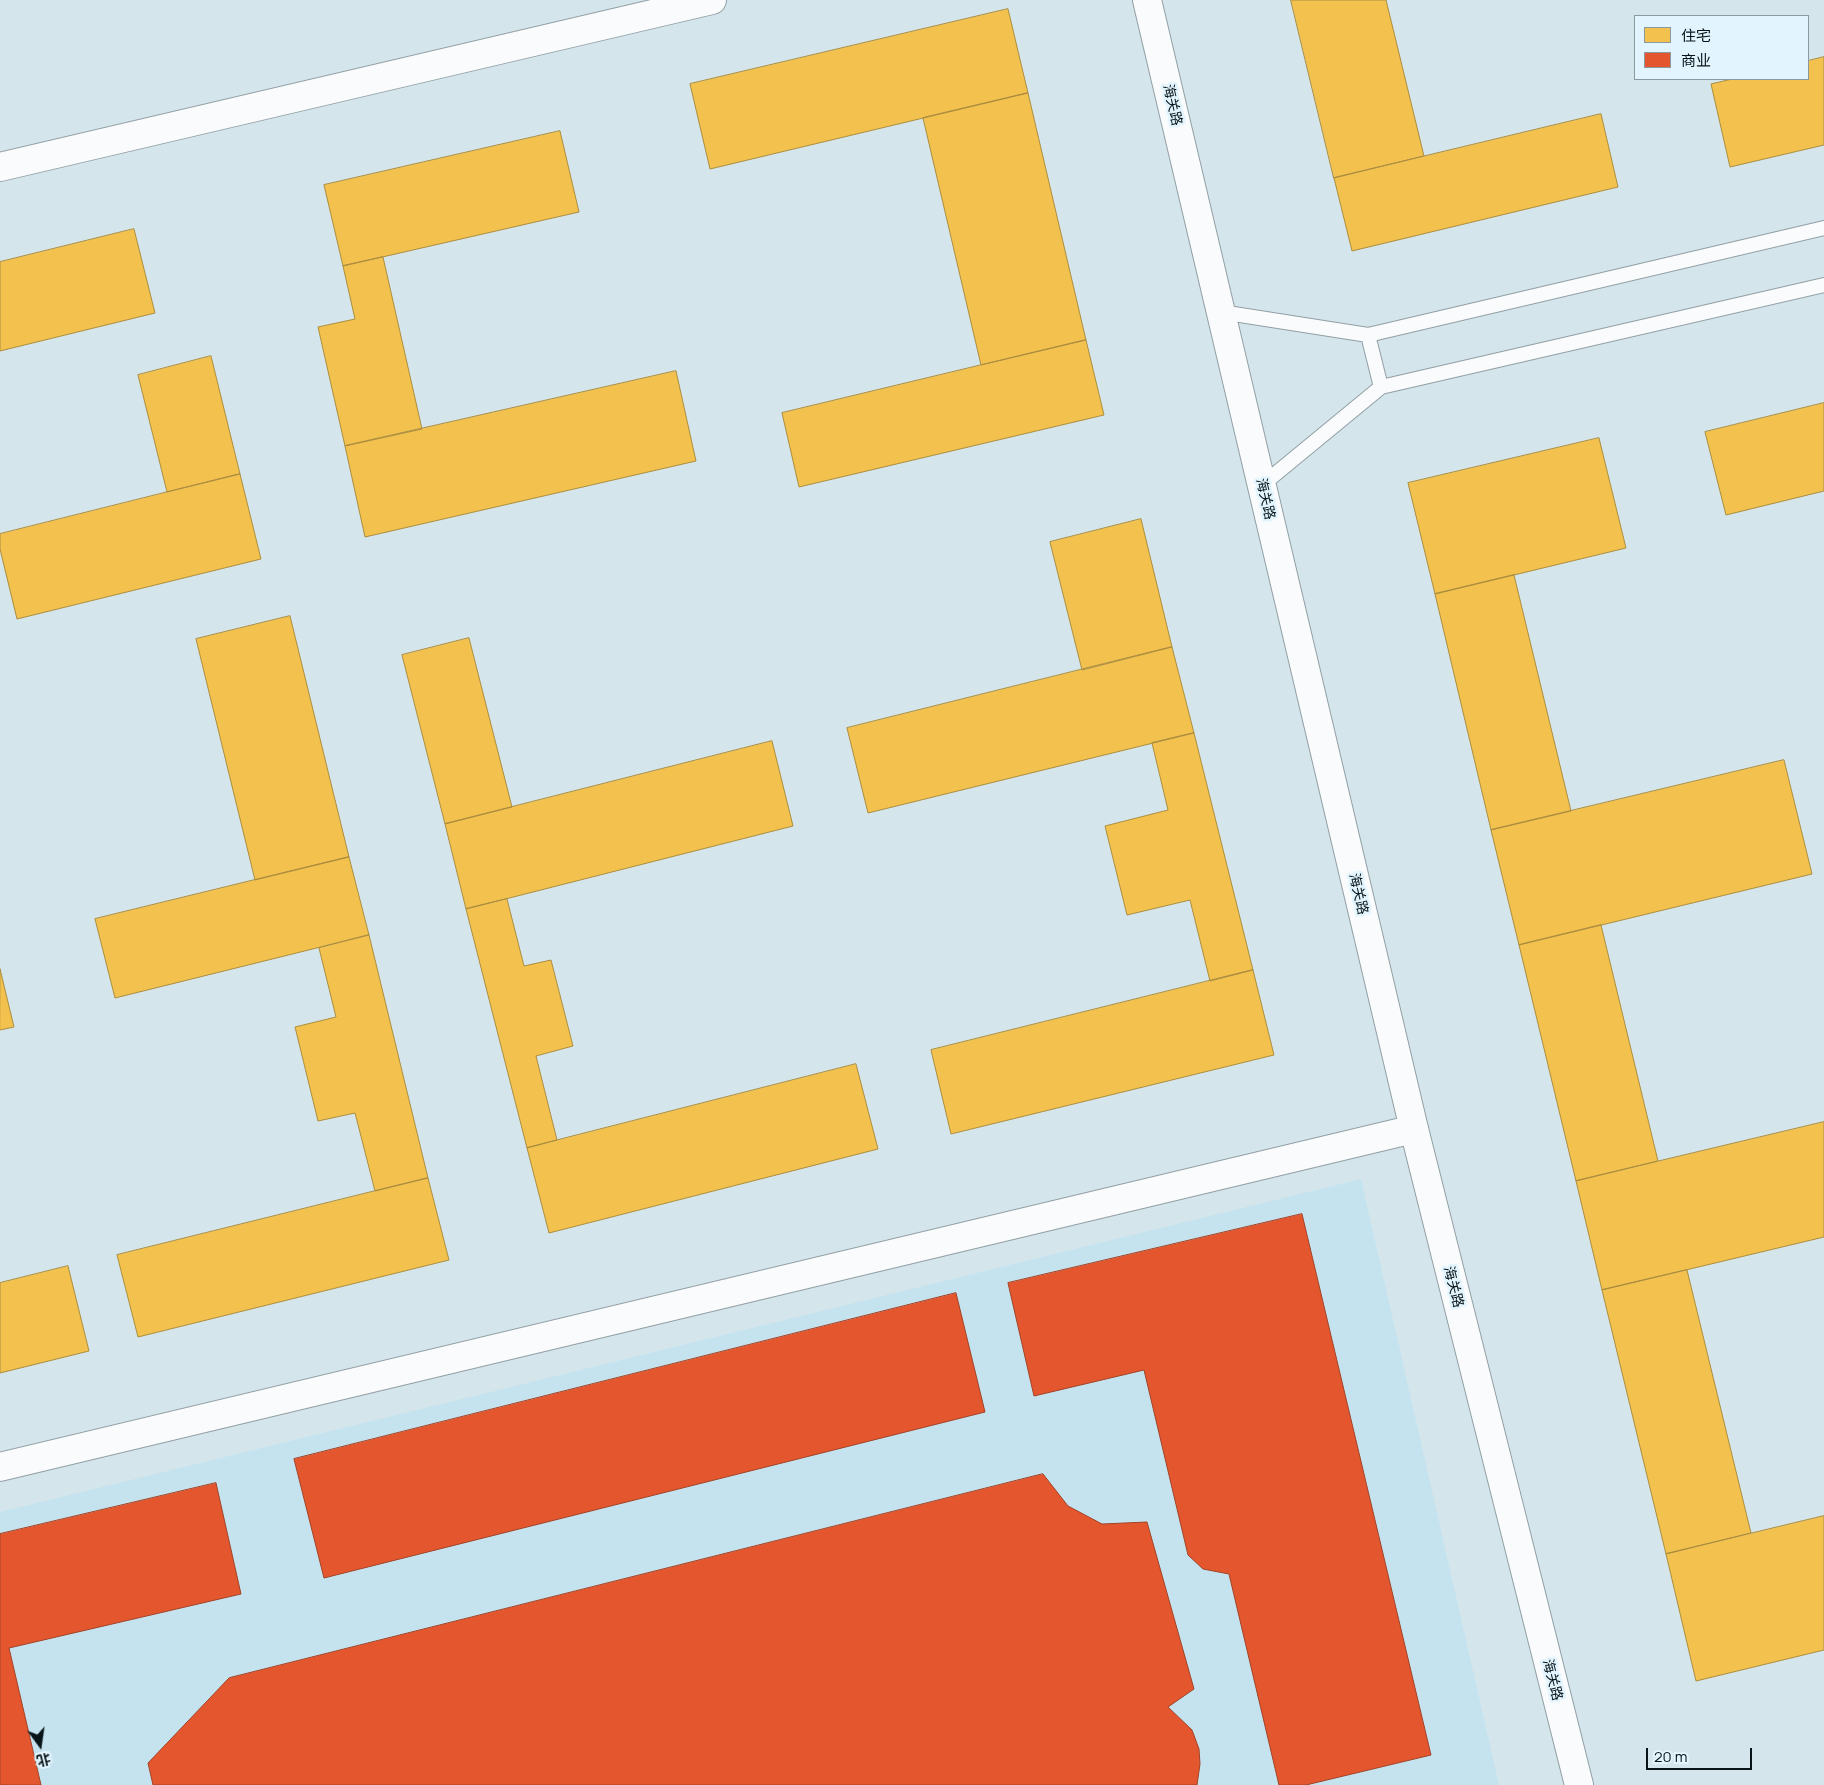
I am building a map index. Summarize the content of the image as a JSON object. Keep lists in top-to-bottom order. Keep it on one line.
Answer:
{"streets":{"street":["海关路"]},"legend":["住宅","商业"],"scale_bar":"20 m","north":"bottom"}
